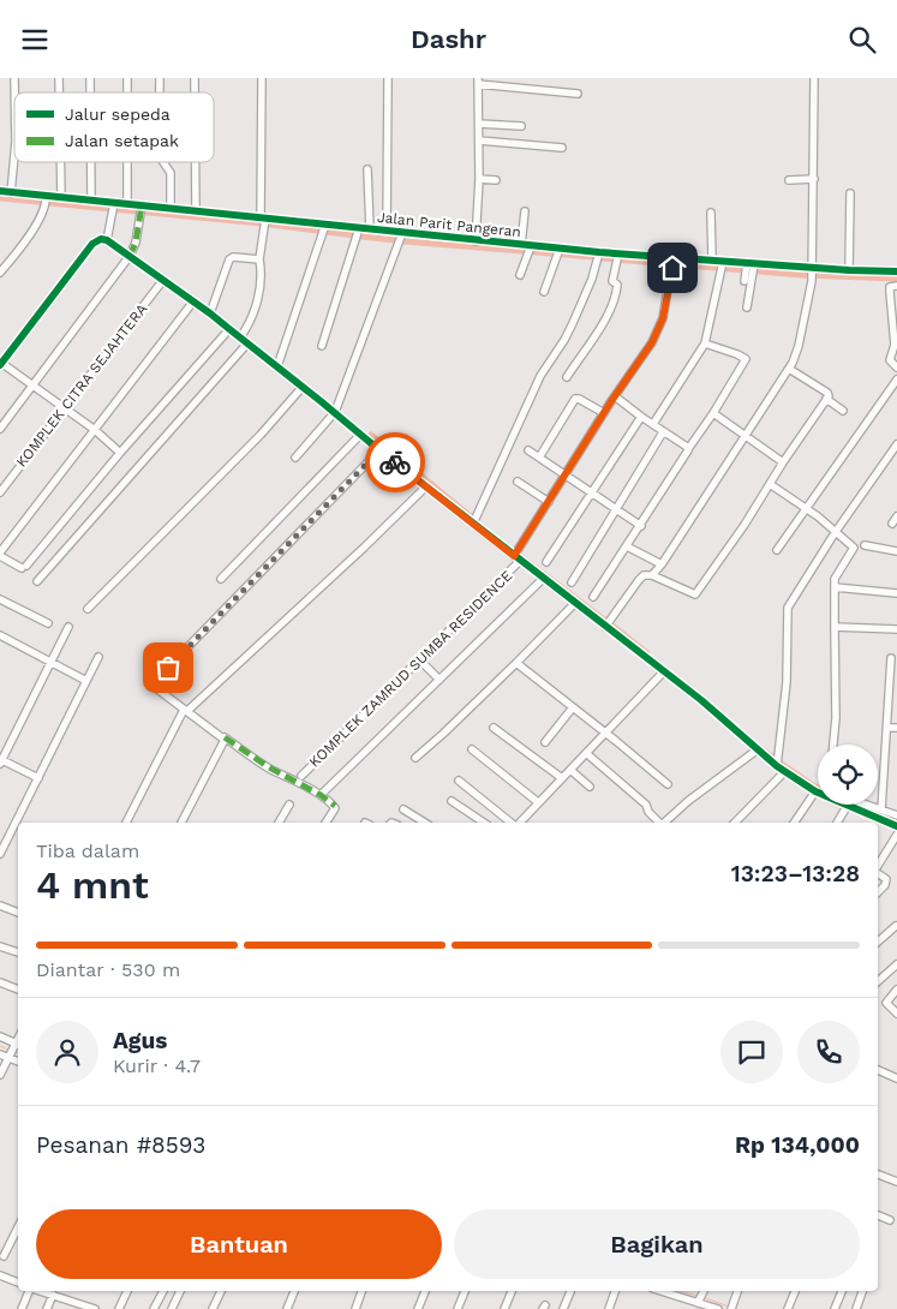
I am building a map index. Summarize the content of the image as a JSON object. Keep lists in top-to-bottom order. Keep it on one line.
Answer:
{"streets":{"street":["Jalan Parit Pangeran","KOMPLEK CITRA SEJAHTERA","KOMPLEK ZAMRUD SUMBA RESIDENCE"]},"crossings":[["Jalan Parit Pangeran","KOMPLEK ZAMRUD SUMBA RESIDENCE"]],"legend":["Jalur sepeda","Jalan setapak"],"page":{"header":"Dashr","heading":["4 mnt","Tiba dalam","13:23–13:28"],"panel":["Agus","Kurir · 4.7","Pesanan #8593","Rp 134,000"],"bar":"Diantar · 530 m","buttons":["Bantuan","Bagikan"]}}
